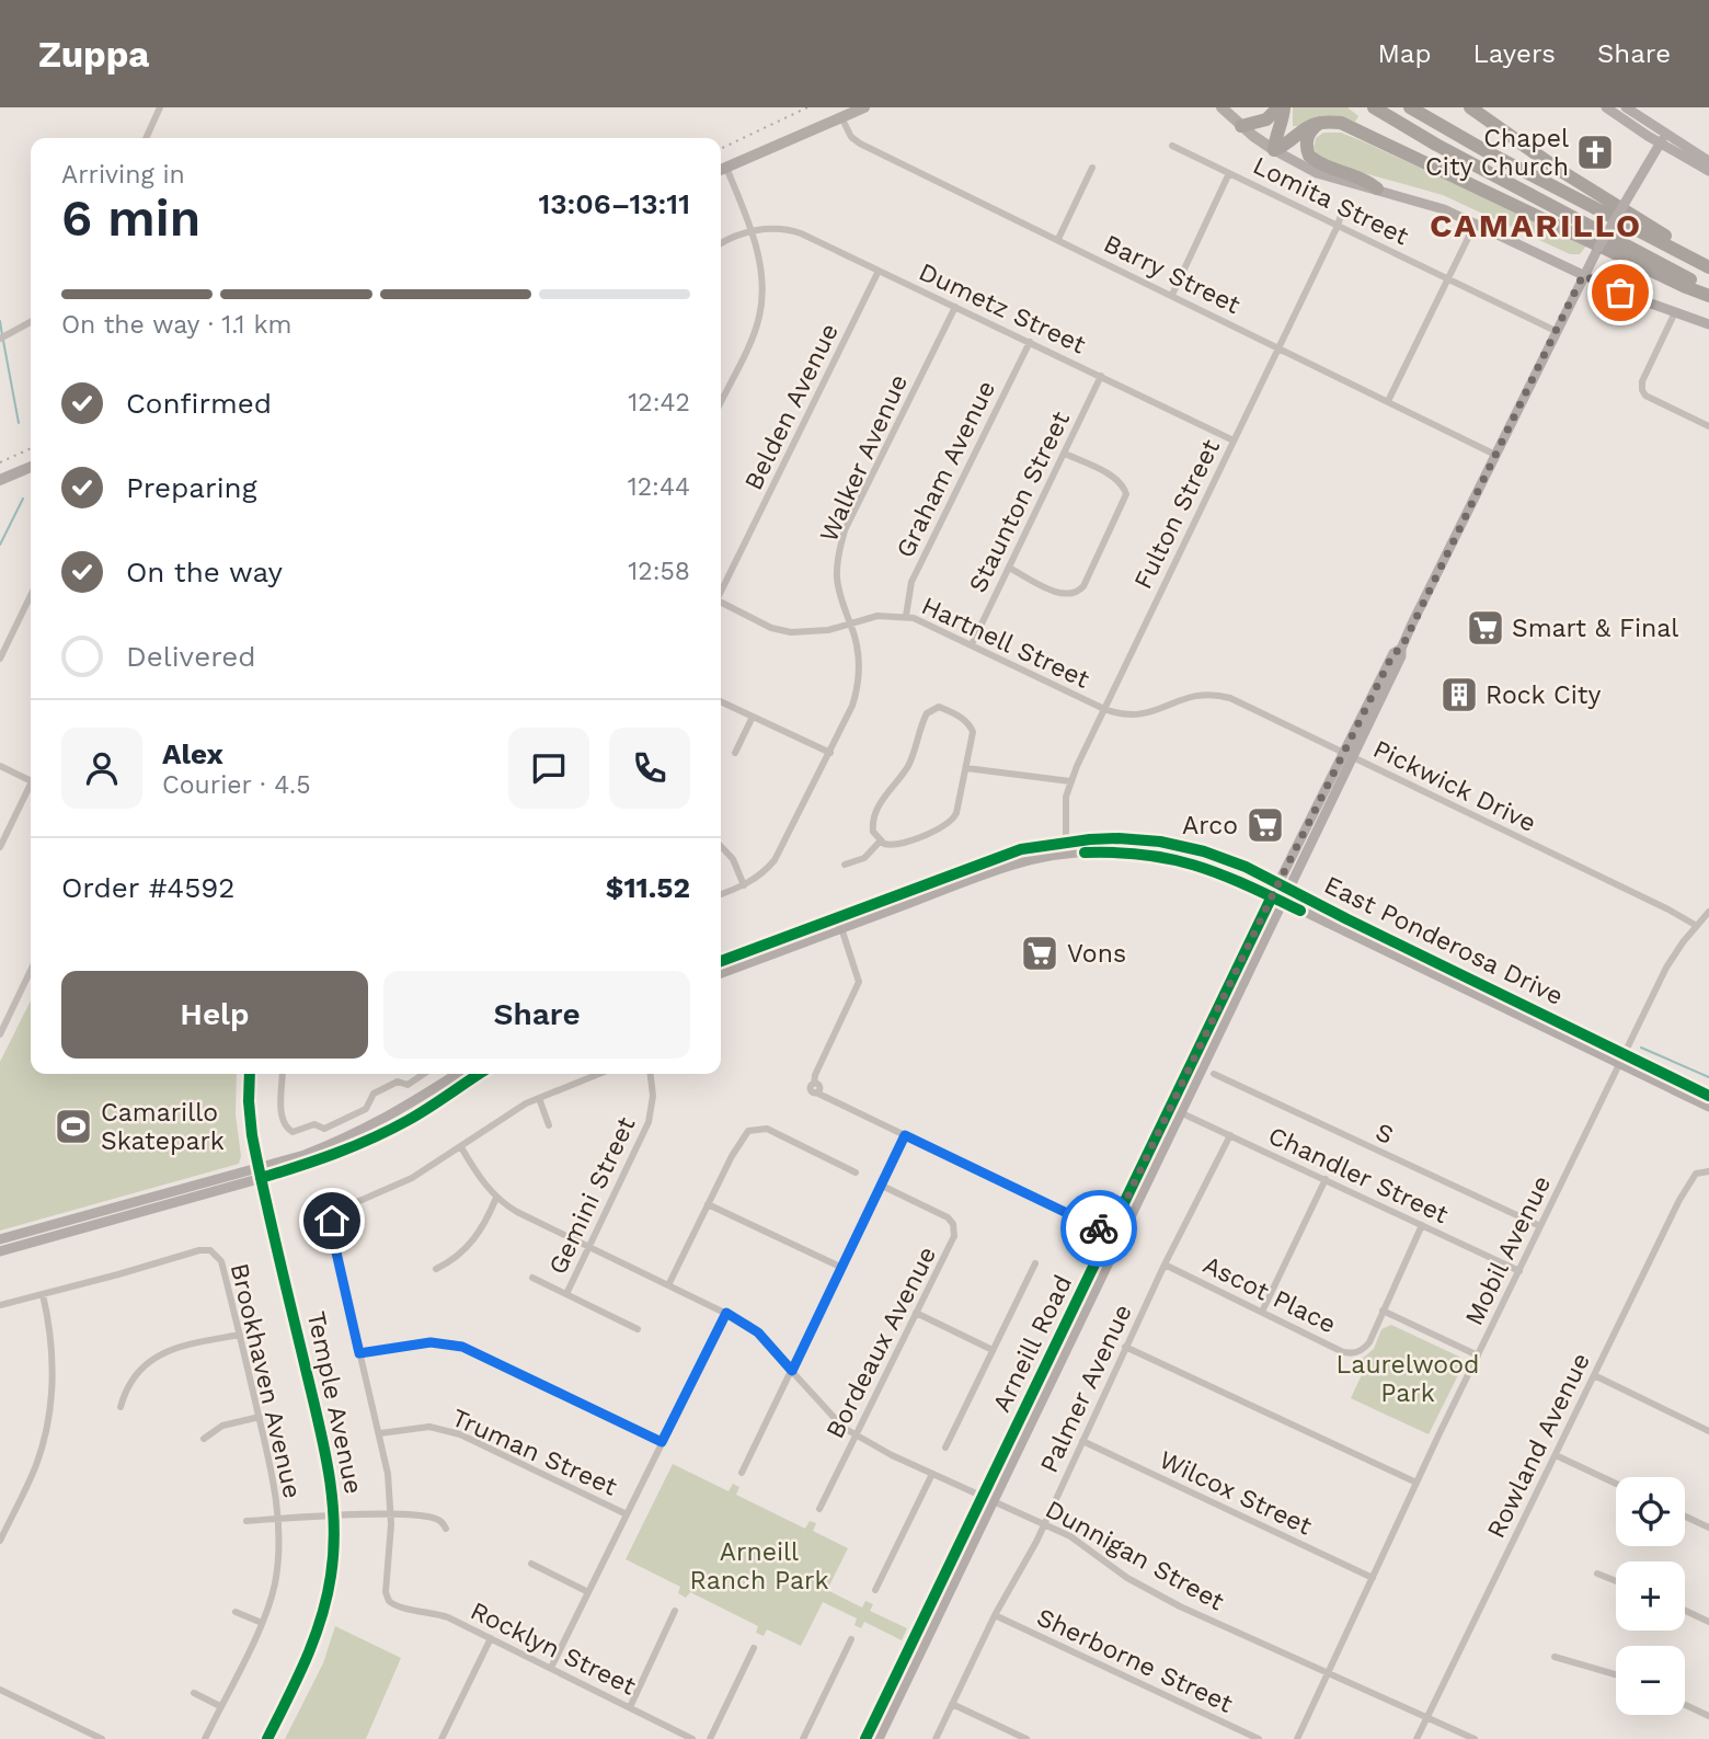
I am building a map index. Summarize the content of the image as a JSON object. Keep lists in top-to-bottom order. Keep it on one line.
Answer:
{"streets":{"main road":["East Ponderosa Drive","Arneill Road","Temple Avenue"],"street":["Lomita Street","Barry Street","Dumetz Street","Belden Avenue","Walker Avenue","Graham Avenue","Staunton Street","Fulton Street","Hartnell Street","Pickwick Drive","S","Chandler Street","Gemini Street","Mobil Avenue","Ascot Place","Bordeaux Avenue","Brookhaven Avenue","Palmer Avenue","Rowland Avenue","Truman Street","Wilcox Street","Dunnigan Street","Rocklyn Street","Sherborne Street"]},"crossings":[["Lomita Street","Fulton Street"],["Lomita Street","Arneill Road"],["Barry Street","Fulton Street"],["Barry Street","Arneill Road"],["Dumetz Street","Belden Avenue"],["Dumetz Street","Walker Avenue"],["Dumetz Street","Graham Avenue"],["Dumetz Street","Staunton Street"],["Dumetz Street","Fulton Street"],["Walker Avenue","Hartnell Street"],["Graham Avenue","Hartnell Street"],["Staunton Street","Hartnell Street"],["Fulton Street","Hartnell Street"],["Fulton Street","Pickwick Drive"],["Fulton Street","East Ponderosa Drive"],["Hartnell Street","Pickwick Drive"],["Pickwick Drive","Mobil Avenue"],["Pickwick Drive","Arneill Road"],["East Ponderosa Drive","Mobil Avenue"],["East Ponderosa Drive","Arneill Road"],["S","Mobil Avenue"],["Chandler Street","Mobil Avenue"],["Chandler Street","Arneill Road"],["Chandler Street","Palmer Avenue"],["Gemini Street","Dunnigan Street"],["Mobil Avenue","Wilcox Street"],["Mobil Avenue","Dunnigan Street"],["Ascot Place","Palmer Avenue"],["Bordeaux Avenue","Dunnigan Street"],["Arneill Road","Dunnigan Street"],["Palmer Avenue","Wilcox Street"],["Palmer Avenue","Dunnigan Street"],["Palmer Avenue","Sherborne Street"],["Rowland Avenue","Dunnigan Street"]],"districts":["CAMARILLO"],"parks":["Laurelwood Park","Arneill Ranch Park"],"places":{"church":["Chapel City Church"],"supermarket":["Smart & Final","Arco","Vons"],"building":["Rock City"],"sports":["Camarillo Skatepark"]},"page":{"header":"Zuppa","nav":["Map","Layers","Share"],"heading":["6 min","Arriving in","13:06–13:11"],"panel":["Alex","Courier · 4.5","Order #4592","$11.52"],"bar":"On the way · 1.1 km","list":[["Confirmed","12:42"],["Preparing","12:44"],["On the way","12:58"],"Delivered"],"buttons":["Help","Share"],"map_buttons":["+","−"]}}
